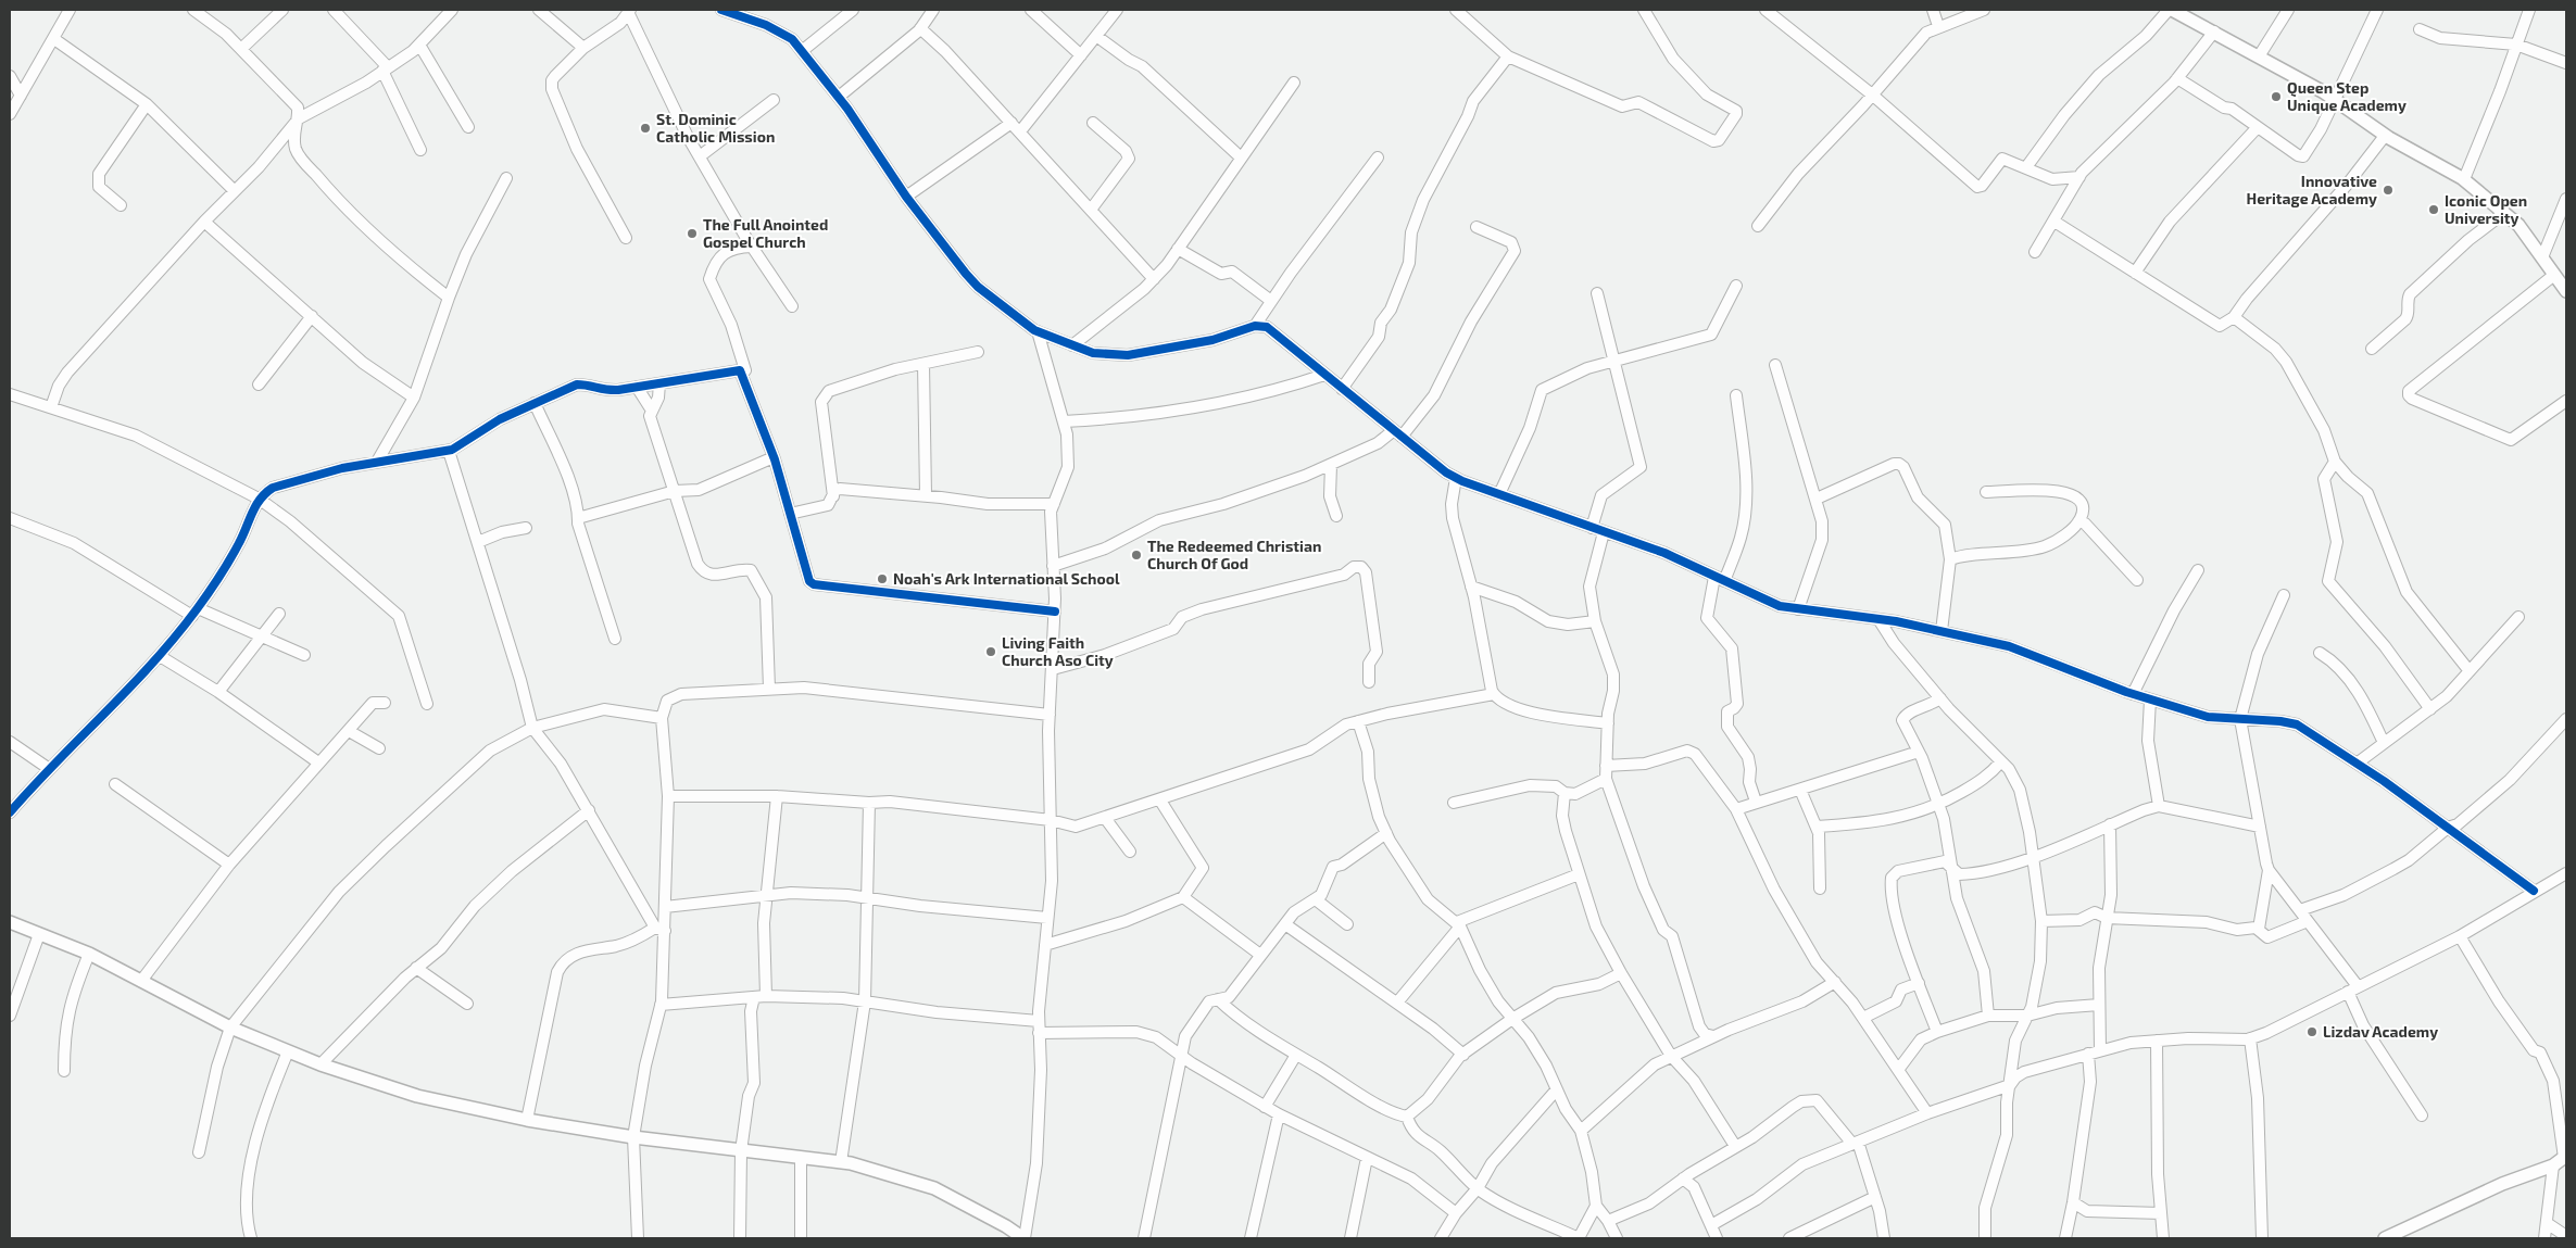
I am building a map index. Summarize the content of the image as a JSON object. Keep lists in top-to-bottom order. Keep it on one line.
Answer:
{"places":["Queen Step Unique Academy","St. Dominic Catholic Mission","Innovative Heritage Academy","Iconic Open University","The Full Anointed Gospel Church","The Redeemed Christian Church Of God","Noah's Ark International School","Living Faith Church Aso City","Lizdav Academy"]}
